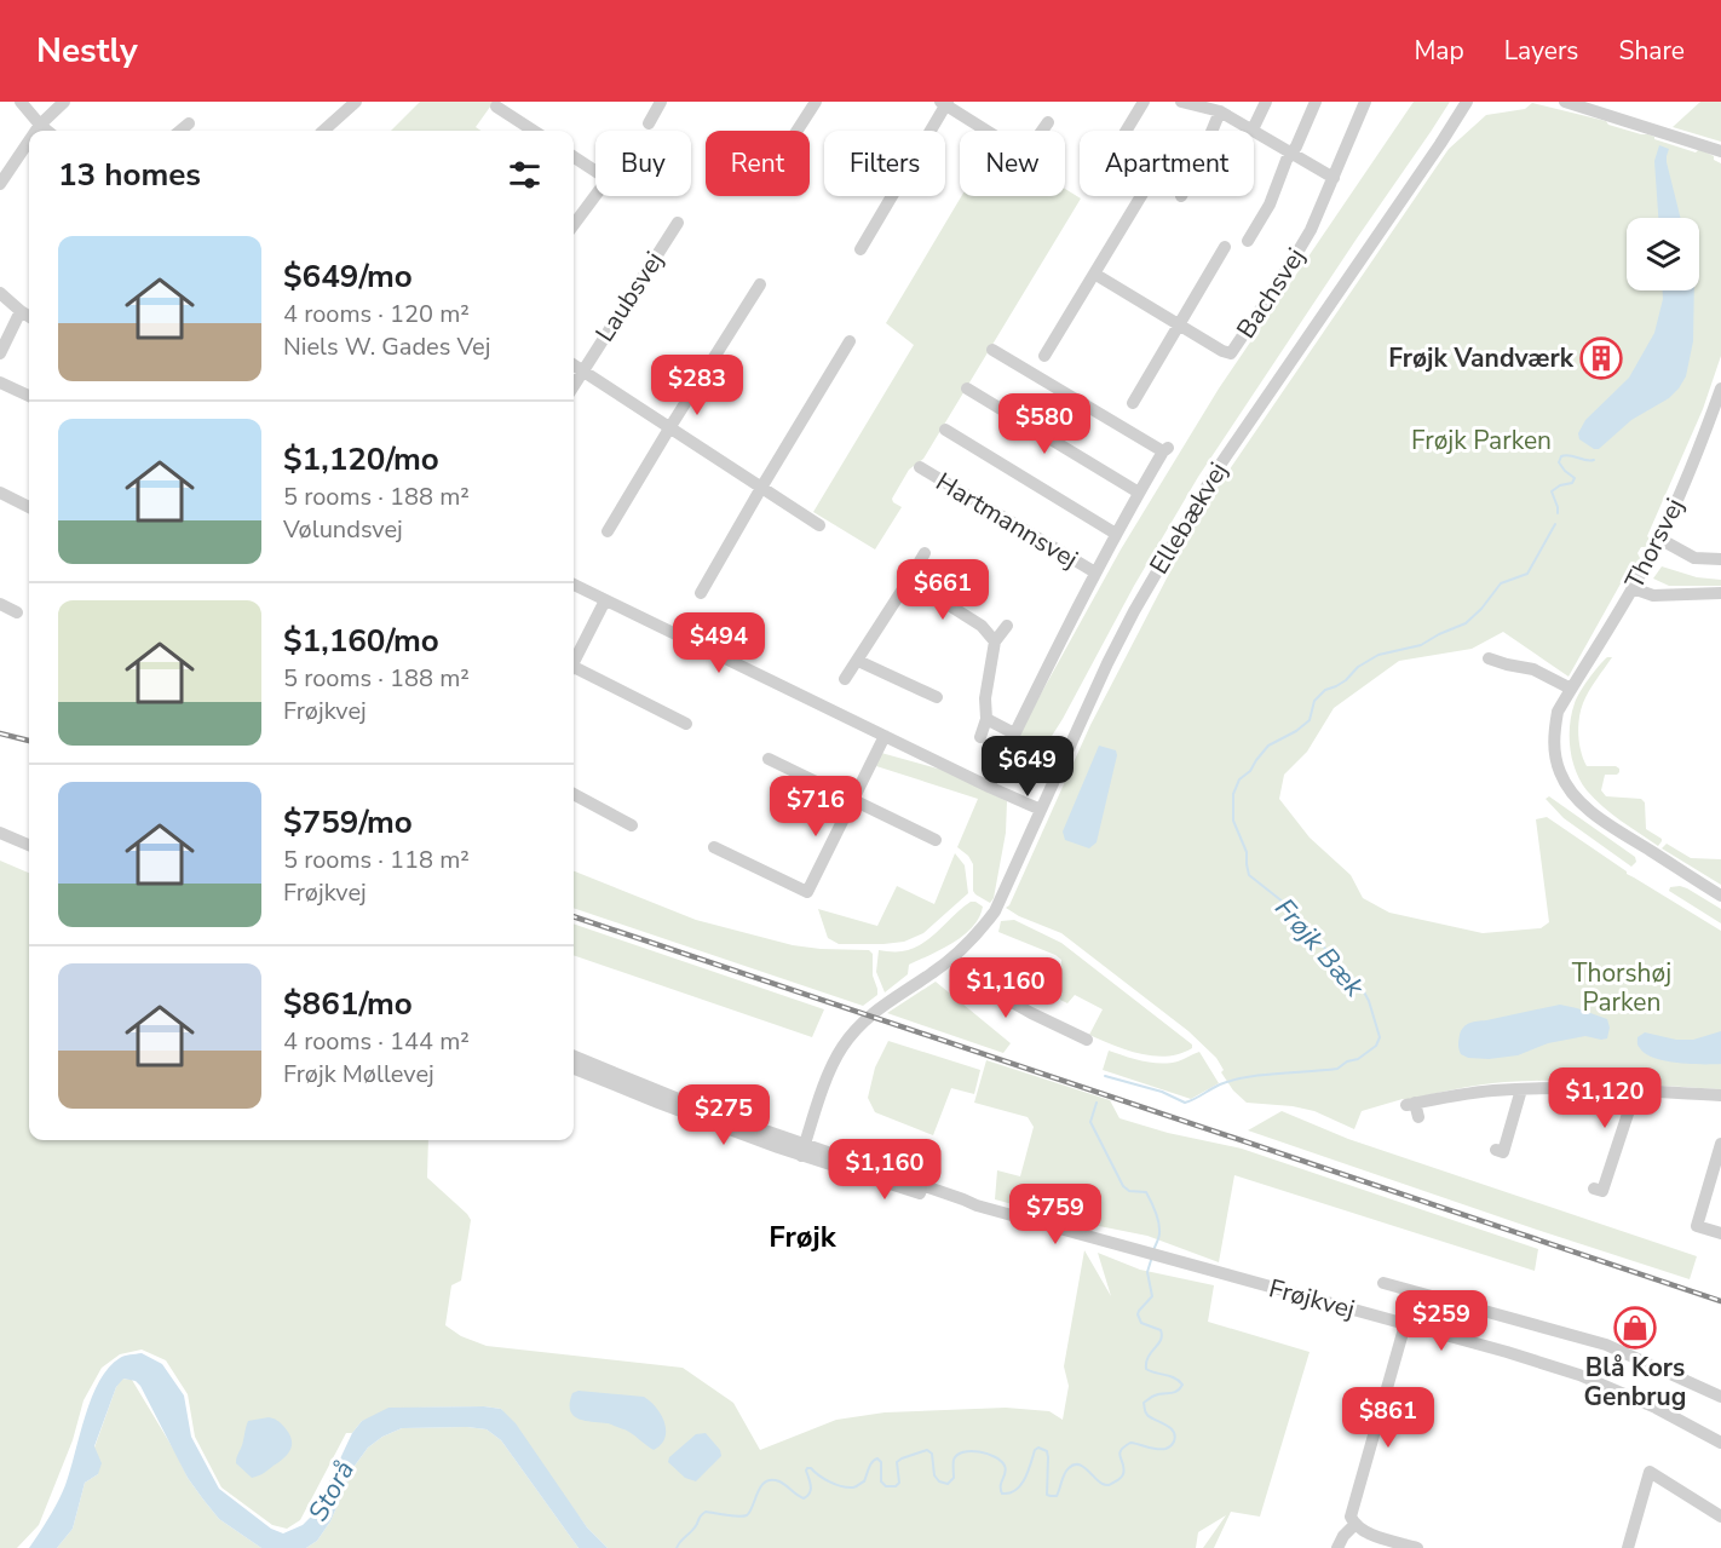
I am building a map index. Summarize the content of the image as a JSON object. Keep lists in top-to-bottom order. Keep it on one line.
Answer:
{"streets":{"street":["Bachsvej","Laubsvej","Ellebækvej","Hartmannsvej","Thorsvej","Frøjkvej"]},"crossings":[["Ellebækvej","Frøjkvej"]],"districts":["Frøjk"],"water":["Frøjk Bæk","Storå"],"parks":["Frøjk Parken","Thorshøj Parken"],"places":{"building":["Frøjk Vandværk"],"shop":["Blå Kors Genbrug"]},"page":{"header":"Nestly","nav":["Map","Layers","Share"],"chip":["Buy","Rent","Filters","New","Apartment"],"heading":"13 homes","list":[{"name":"$649/mo","note":"4 rooms · 120 m² · Niels W. Gades Vej"},{"name":"$1,120/mo","note":"5 rooms · 188 m² · Vølundsvej"},{"name":"$1,160/mo","note":"5 rooms · 188 m² · Frøjkvej"},{"name":"$759/mo","note":"5 rooms · 118 m² · Frøjkvej"},{"name":"$861/mo","note":"4 rooms · 144 m² · Frøjk Møllevej"}],"price":["$283","$580","$661","$494","$649","$716","$1,160","$1,120","$275","$1,160","$759","$259","$861"]}}
